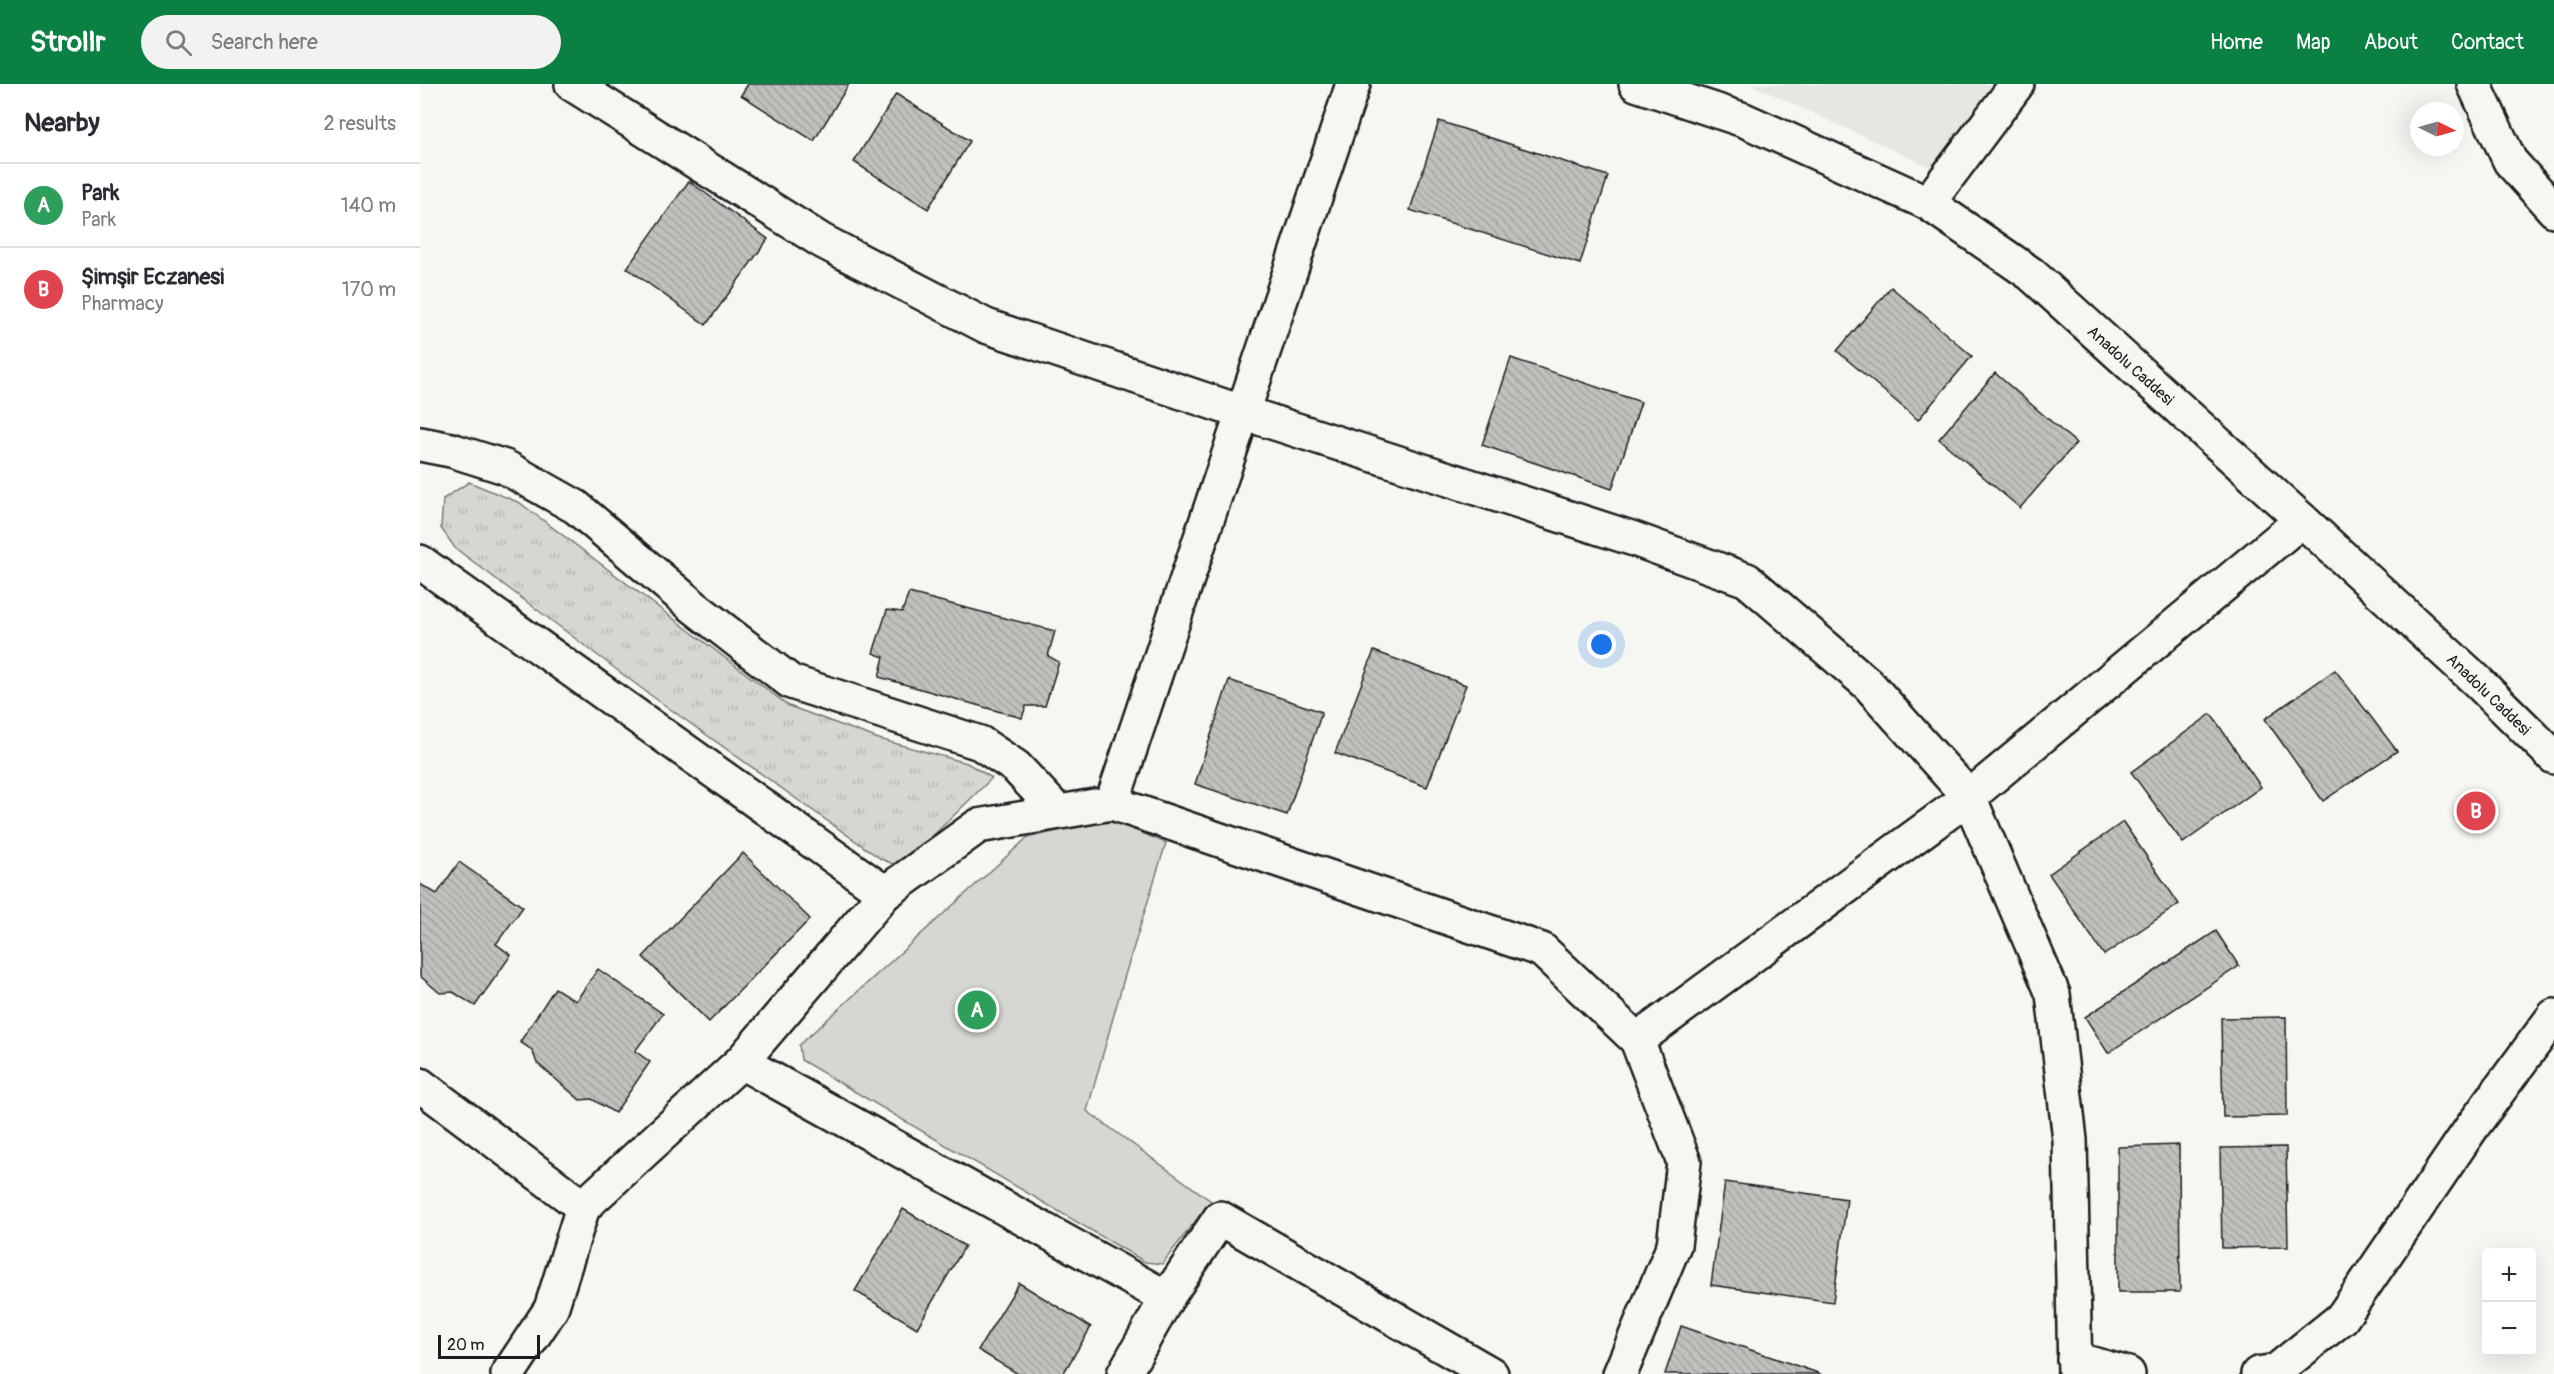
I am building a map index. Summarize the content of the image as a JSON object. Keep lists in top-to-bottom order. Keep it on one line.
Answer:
{"streets":{"street":["Anadolu Caddesi"]},"scale_bar":"20 m","north":"right","page":{"header":"Strollr","search":"Search here","nav":["Home","Map","About","Contact"],"heading":["Nearby","2 results"],"list":[{"mark":"A","name":"Park","note":"Park","value":"140 m"},{"mark":"B","name":"Şimşir Eczanesi","note":"Pharmacy","value":"170 m"}],"pins":["B","A"],"map_buttons":["+","−"],"scale":"20 m"}}
